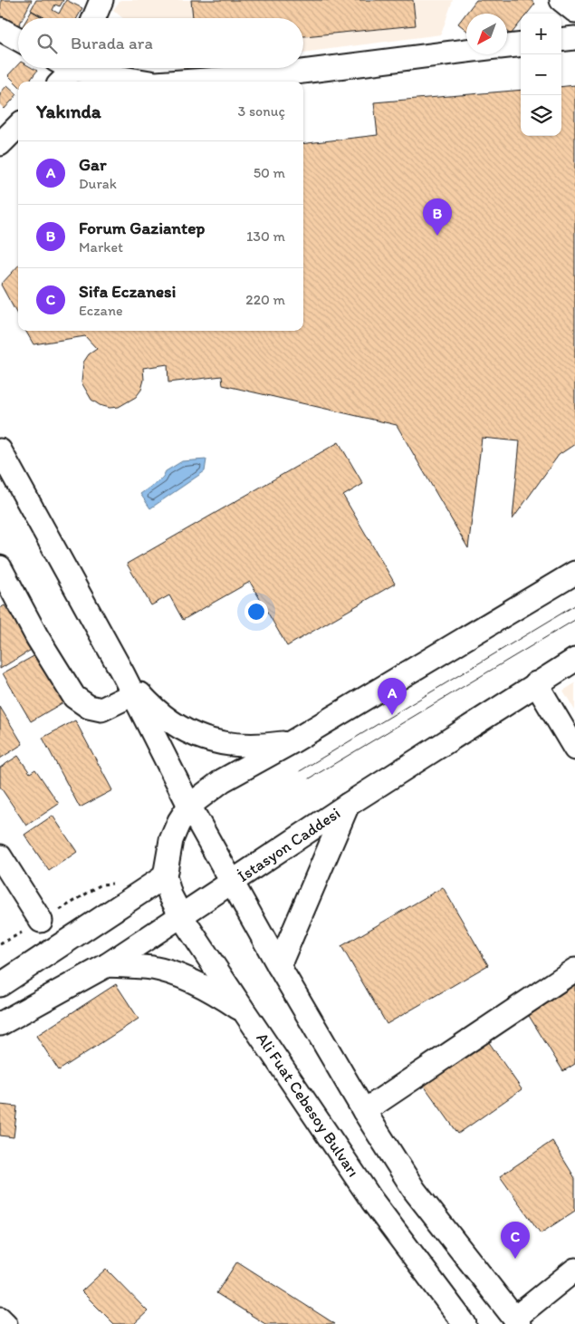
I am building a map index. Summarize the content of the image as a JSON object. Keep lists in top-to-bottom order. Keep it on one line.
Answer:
{"streets":{"street":["İstasyon Caddesi","Ali Fuat Cebesoy Bulvarı"]},"crossings":[["İstasyon Caddesi","Ali Fuat Cebesoy Bulvarı"]],"north":"bottom left","page":{"map_buttons":["+","−"],"search":"Burada ara","heading":["Yakında","3 sonuç"],"list":[{"mark":"A","name":"Gar","note":"Durak","value":"50 m"},{"mark":"B","name":"Forum Gaziantep","note":"Market","value":"130 m"},{"mark":"C","name":"Sifa Eczanesi","note":"Eczane","value":"220 m"}],"pins":["B","A","C"]}}
